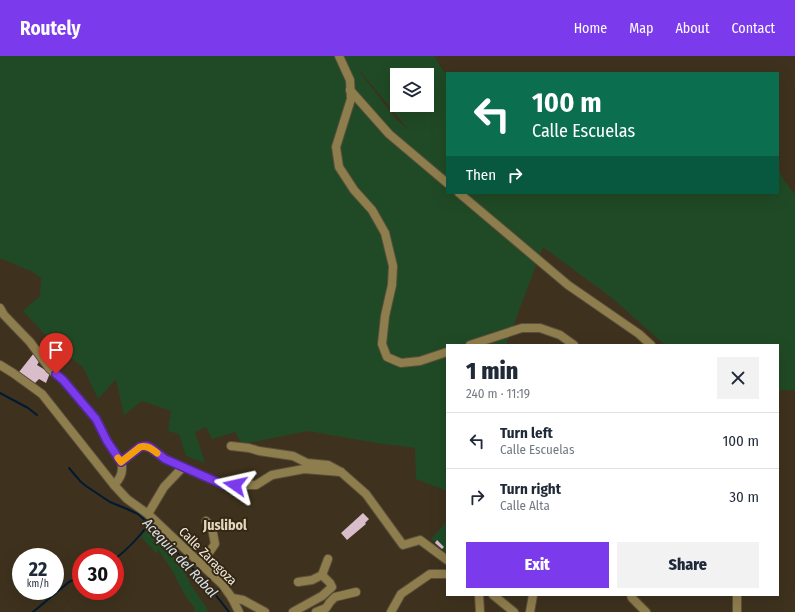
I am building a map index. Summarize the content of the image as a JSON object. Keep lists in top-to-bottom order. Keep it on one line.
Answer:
{"streets":{"street":["Calle Zaragoza"]},"districts":["Juslibol"],"water":["Acequia del Rabal"],"page":{"header":"Routely","nav":["Home","Map","About","Contact"],"turn":["100 m","Calle Escuelas"],"then":"Then","heading":["1 min","240 m · 11:19"],"list":[{"name":"Turn left","note":"Calle Escuelas","value":"100 m"},{"name":"Turn right","note":"Calle Alta","value":"30 m"}],"buttons":["Exit","Share"],"speed":"22 km/h","limit":"30"}}
